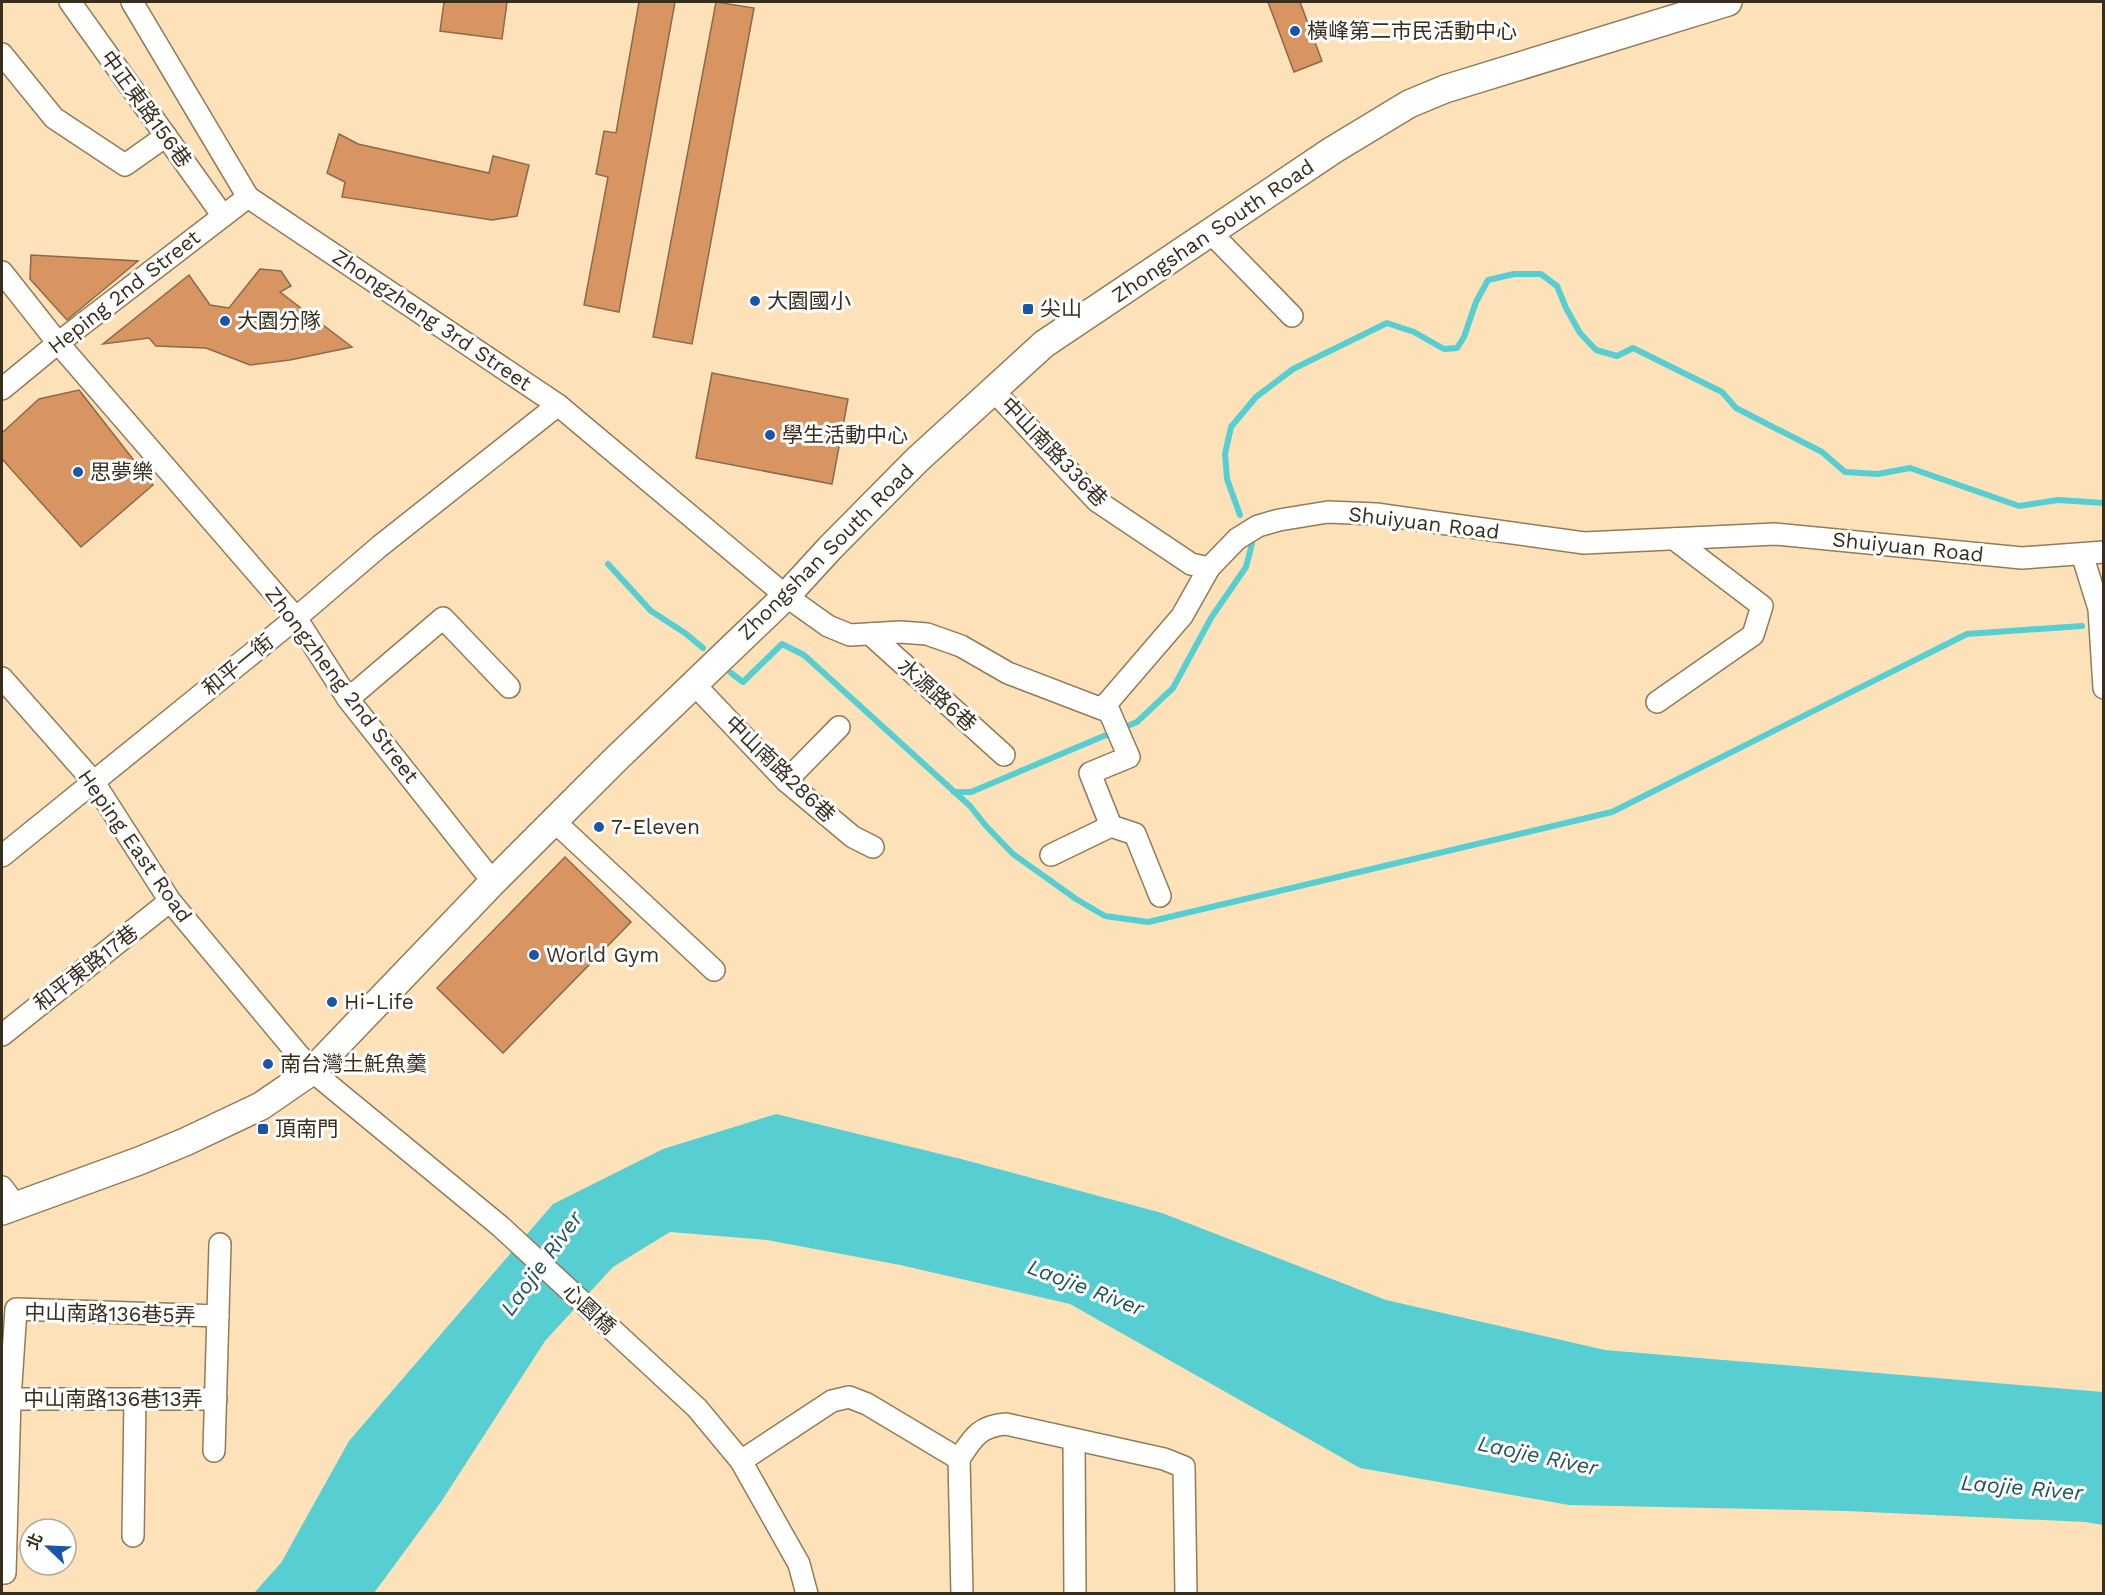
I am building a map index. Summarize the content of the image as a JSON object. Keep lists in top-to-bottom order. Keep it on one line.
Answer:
{"streets":{"main road":["Zhongshan South Road"],"street":["中正東路156巷","Heping 2nd Street","Zhongzheng 3rd Street","中山南路336巷","Shuiyuan Road","和平一街","Zhongzheng 2nd Street","水源路6巷","中山南路286巷","Heping East Road","和平東路17巷","心園橋","中山南路136巷5弄","中山南路136巷13弄"]},"crossings":[["中正東路156巷","Heping 2nd Street"],["Zhongshan South Road","Zhongzheng 3rd Street"],["Zhongshan South Road","中山南路336巷"],["Zhongshan South Road","Zhongzheng 2nd Street"],["Zhongshan South Road","中山南路286巷"],["Zhongshan South Road","Heping East Road"],["Heping 2nd Street","Zhongzheng 3rd Street"],["Heping 2nd Street","Zhongzheng 2nd Street"],["Zhongzheng 3rd Street","和平一街"],["中山南路336巷","Shuiyuan Road"],["和平一街","Zhongzheng 2nd Street"],["和平一街","Heping East Road"],["Heping East Road","和平東路17巷"],["Heping East Road","心園橋"],["中山南路136巷5弄","中山南路136巷13弄"]],"water":["Laojie River"],"places":{"other":["橫峰第二市民活動中心","大園國小","大園分隊","學生活動中心","思夢樂","7-Eleven","World Gym","Hi-Life","南台灣土魠魚羹"],"transit":["尖山","頂南門"]},"north":"top left"}
